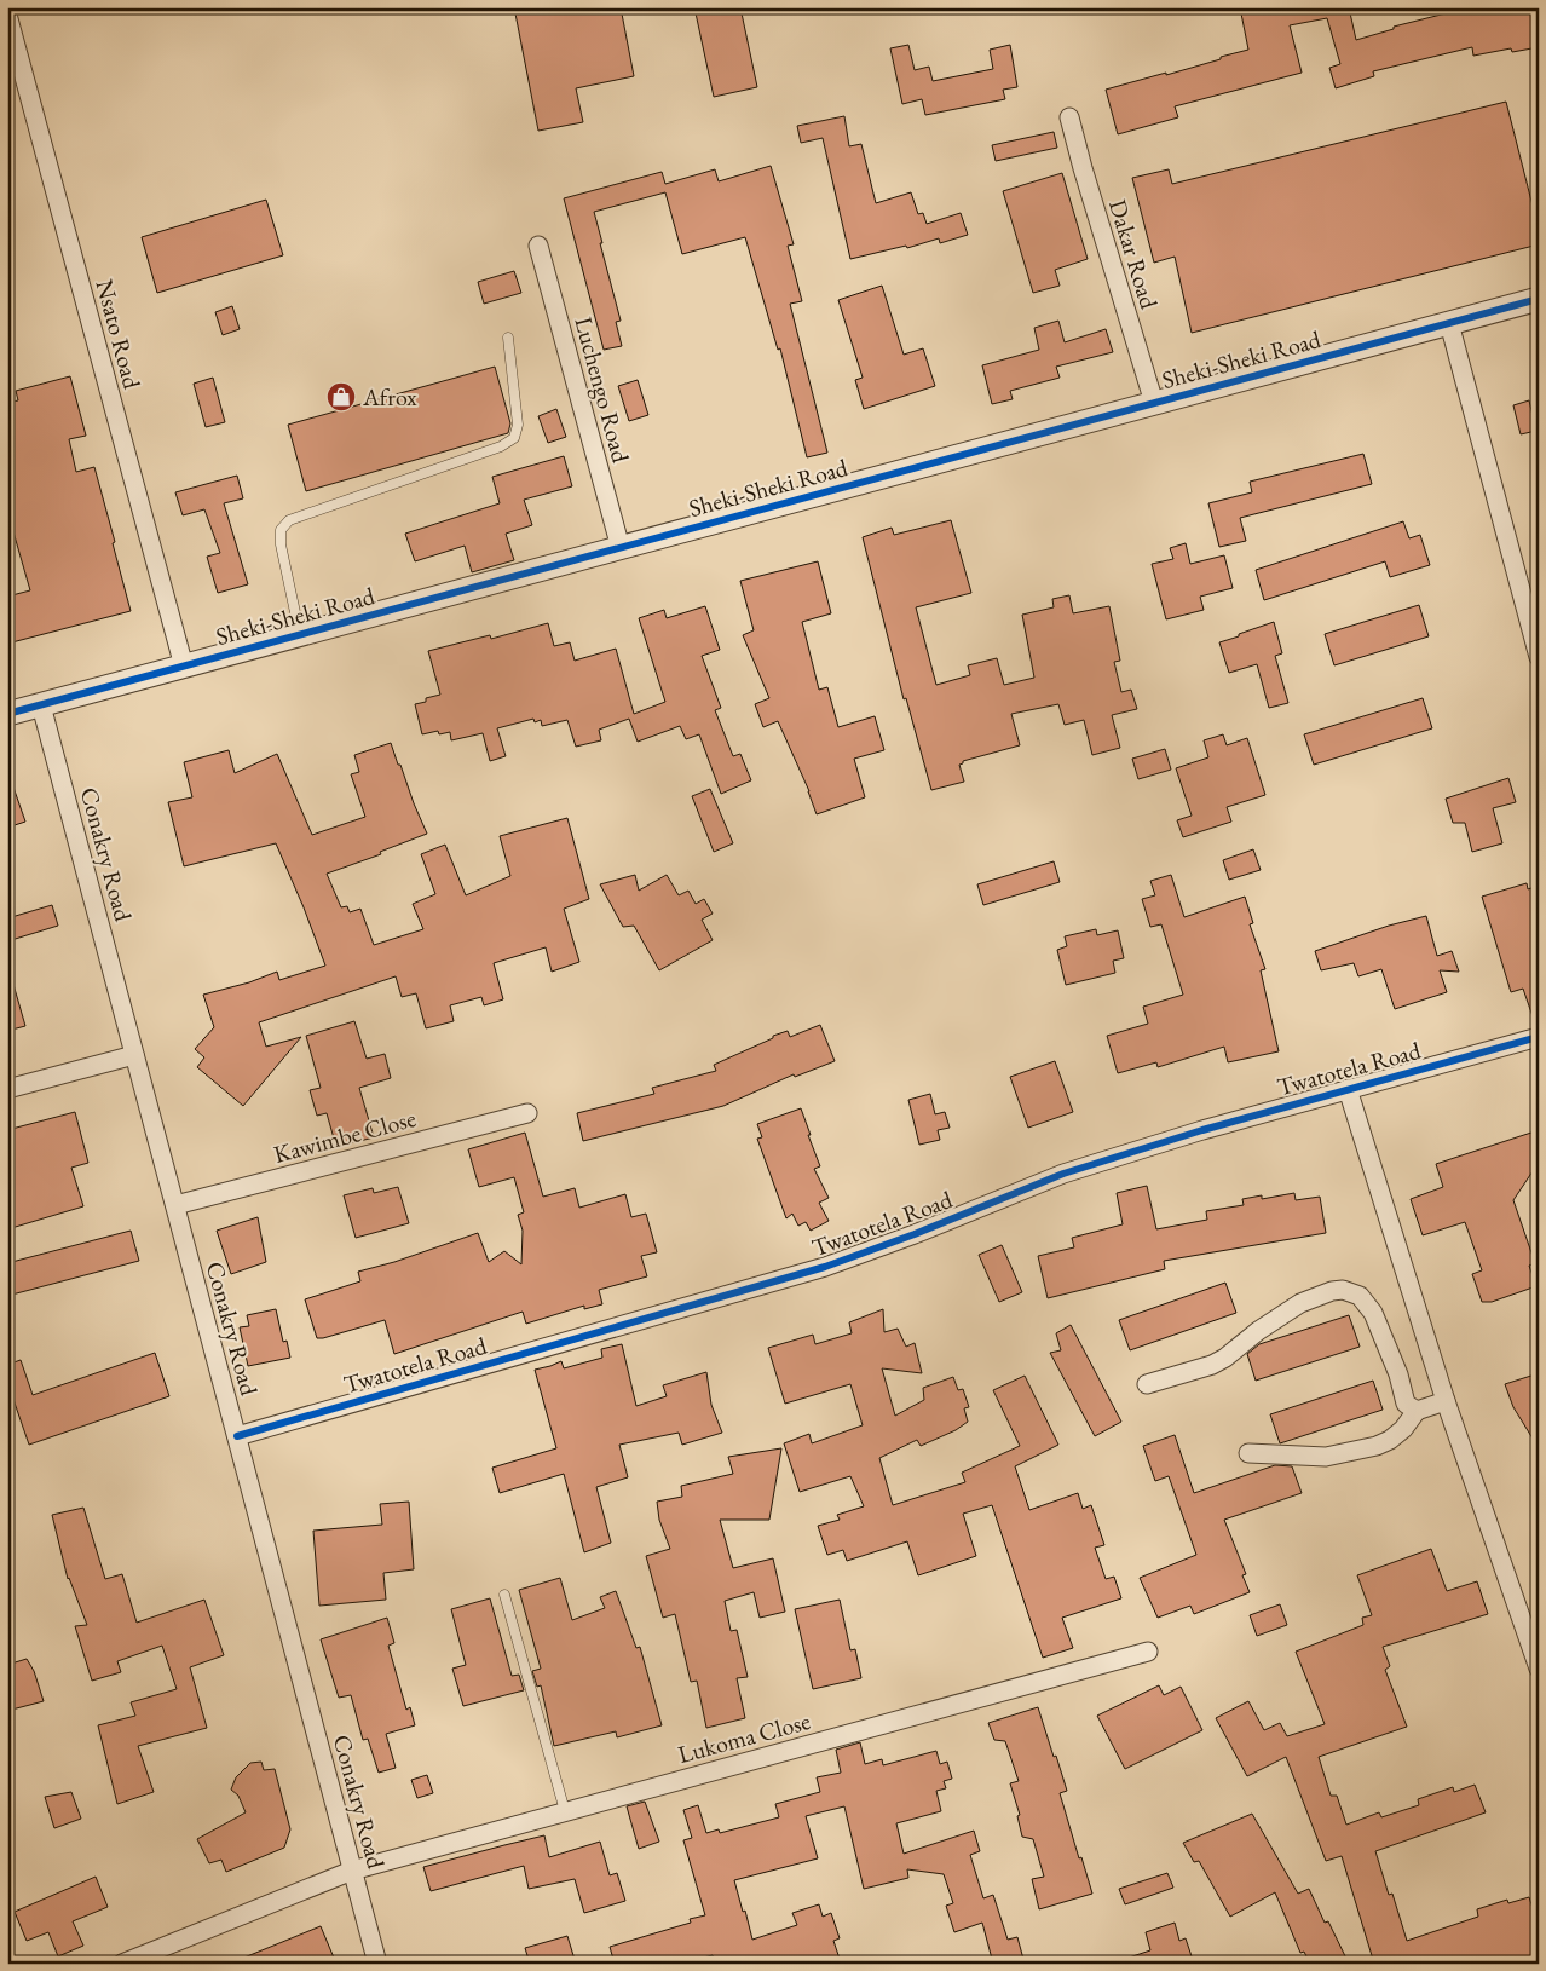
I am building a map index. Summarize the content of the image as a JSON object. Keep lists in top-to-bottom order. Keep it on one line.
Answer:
{"streets":{"street":["Dakar Road","Nsato Road","Sheki-Sheki Road","Luchengo Road","Conakry Road","Twatotela Road","Kawimbe Close","Lukoma Close"]},"crossings":[["Dakar Road","Sheki-Sheki Road"],["Nsato Road","Sheki-Sheki Road"],["Sheki-Sheki Road","Luchengo Road"],["Sheki-Sheki Road","Conakry Road"],["Conakry Road","Twatotela Road"],["Conakry Road","Kawimbe Close"],["Conakry Road","Lukoma Close"]],"places":{"shop":["Afrox"]}}
